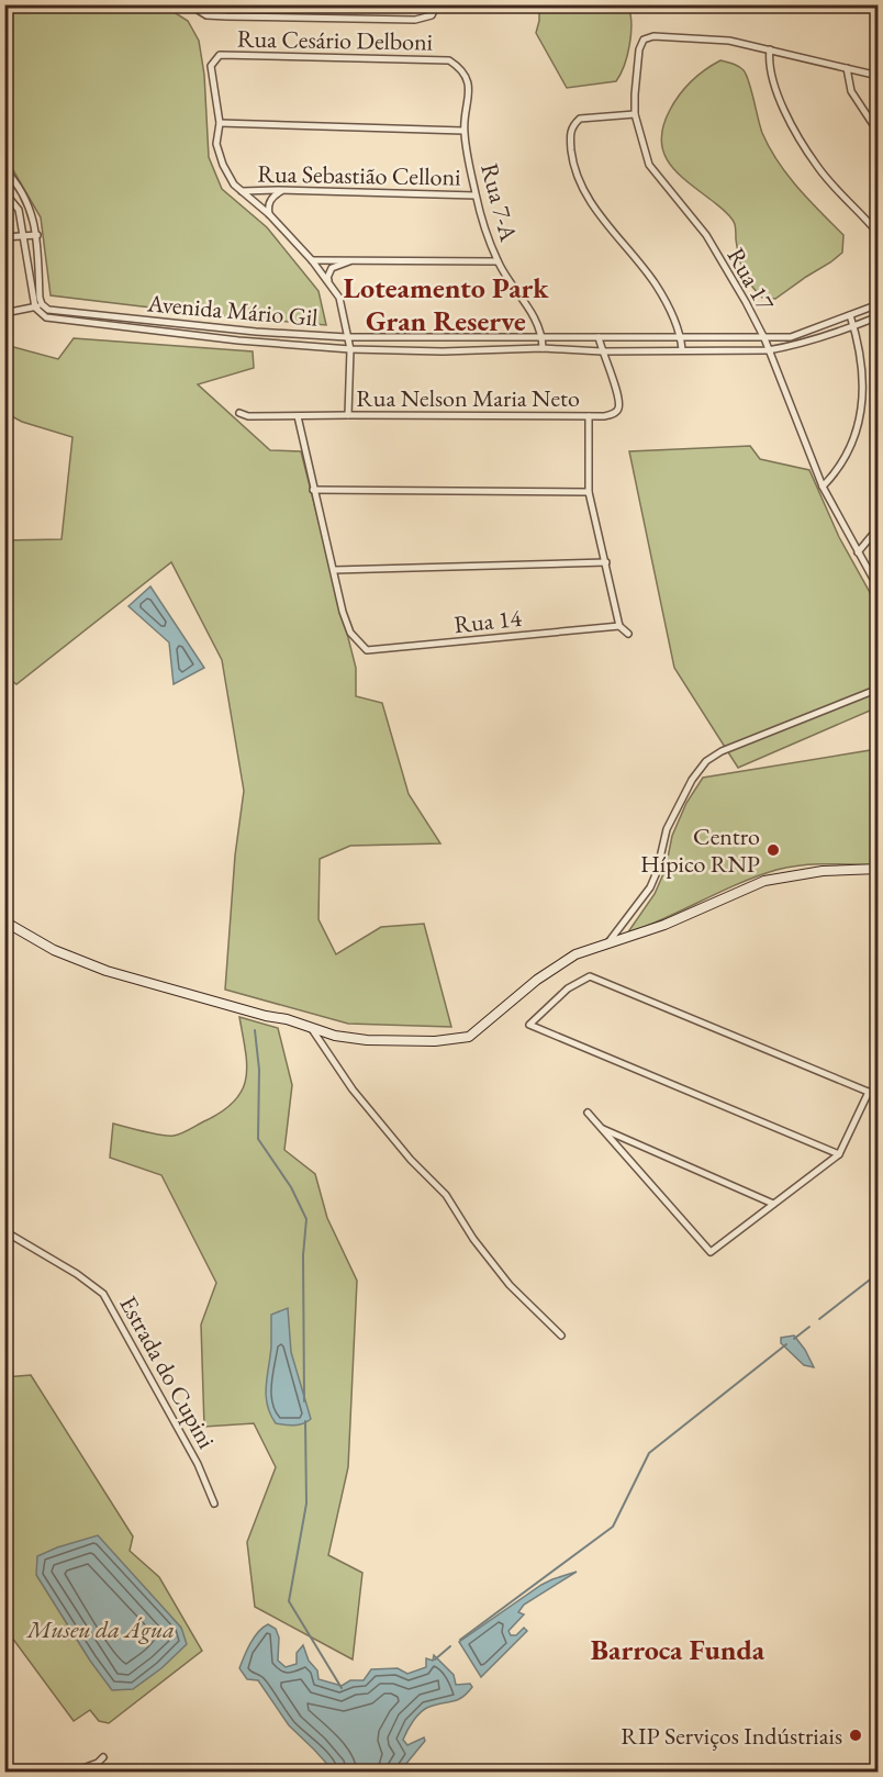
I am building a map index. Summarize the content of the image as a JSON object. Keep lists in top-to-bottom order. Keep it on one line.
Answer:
{"streets":{"street":["Rua Cesário Delboni","Rua Sebastião Celloni","Rua 7-A","Rua 17","Avenida Mário Gil","Rua Nelson Maria Neto","Rua 14","Estrada do Cupini"]},"crossings":[["Rua Cesário Delboni","Rua 7-A"],["Rua Sebastião Celloni","Rua 7-A"],["Rua 7-A","Avenida Mário Gil"],["Rua 17","Avenida Mário Gil"],["Avenida Mário Gil","Rua Nelson Maria Neto"]],"districts":["Loteamento Park Gran Reserve","Barroca Funda"],"parks":["Museu da Água"],"places":["Centro Hípico RNP","RIP Serviços Indústriais"]}
